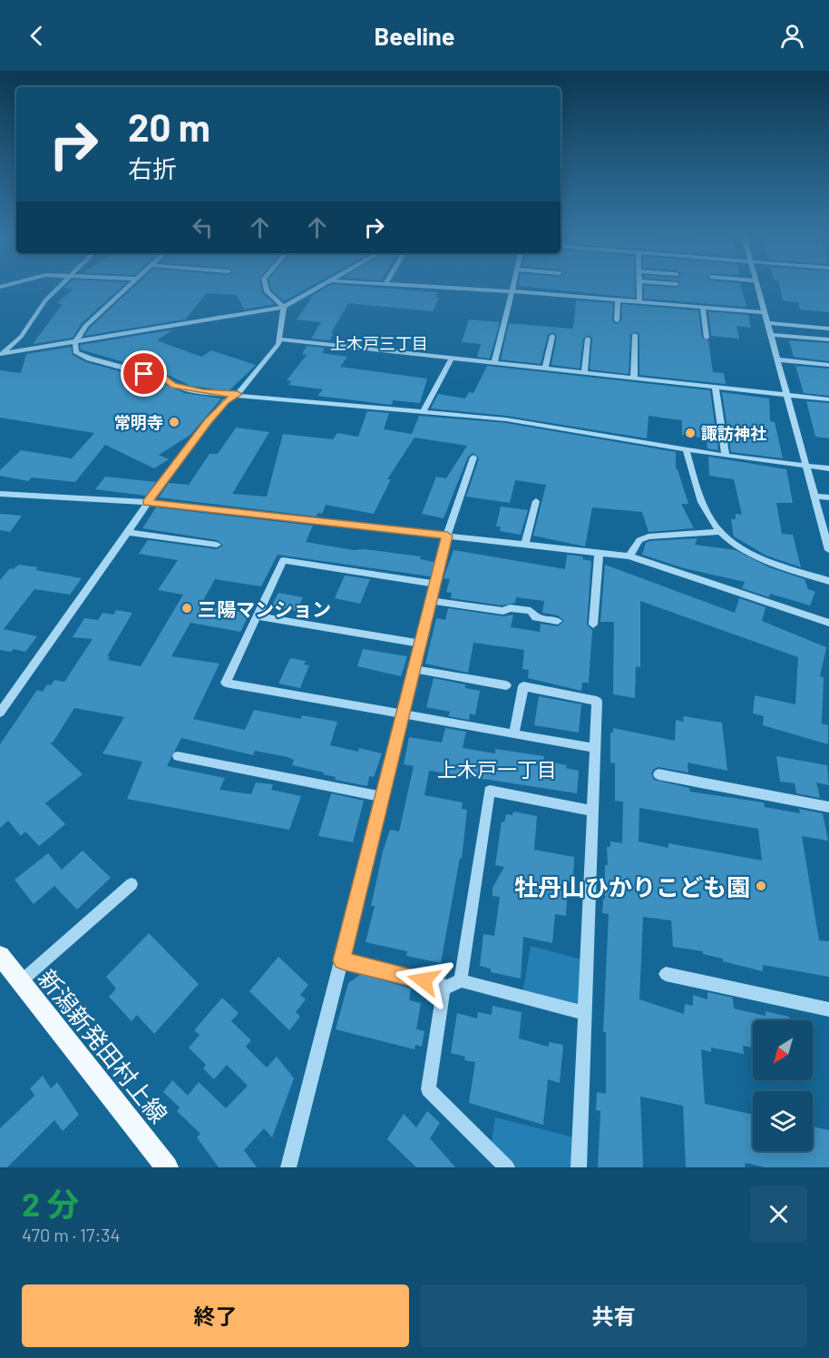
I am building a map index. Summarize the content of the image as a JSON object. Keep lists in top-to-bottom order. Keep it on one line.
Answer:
{"streets":{"main road":["新潟新発田村上線"]},"districts":["上木戸三丁目","上木戸一丁目"],"places":["常明寺","諏訪神社","三陽マンション","牡丹山ひかりこども園"],"north":"bottom left","page":{"header":"Beeline","turn":["20 m","右折"],"heading":["2 分","470 m · 17:34"],"buttons":["終了","共有"]}}
